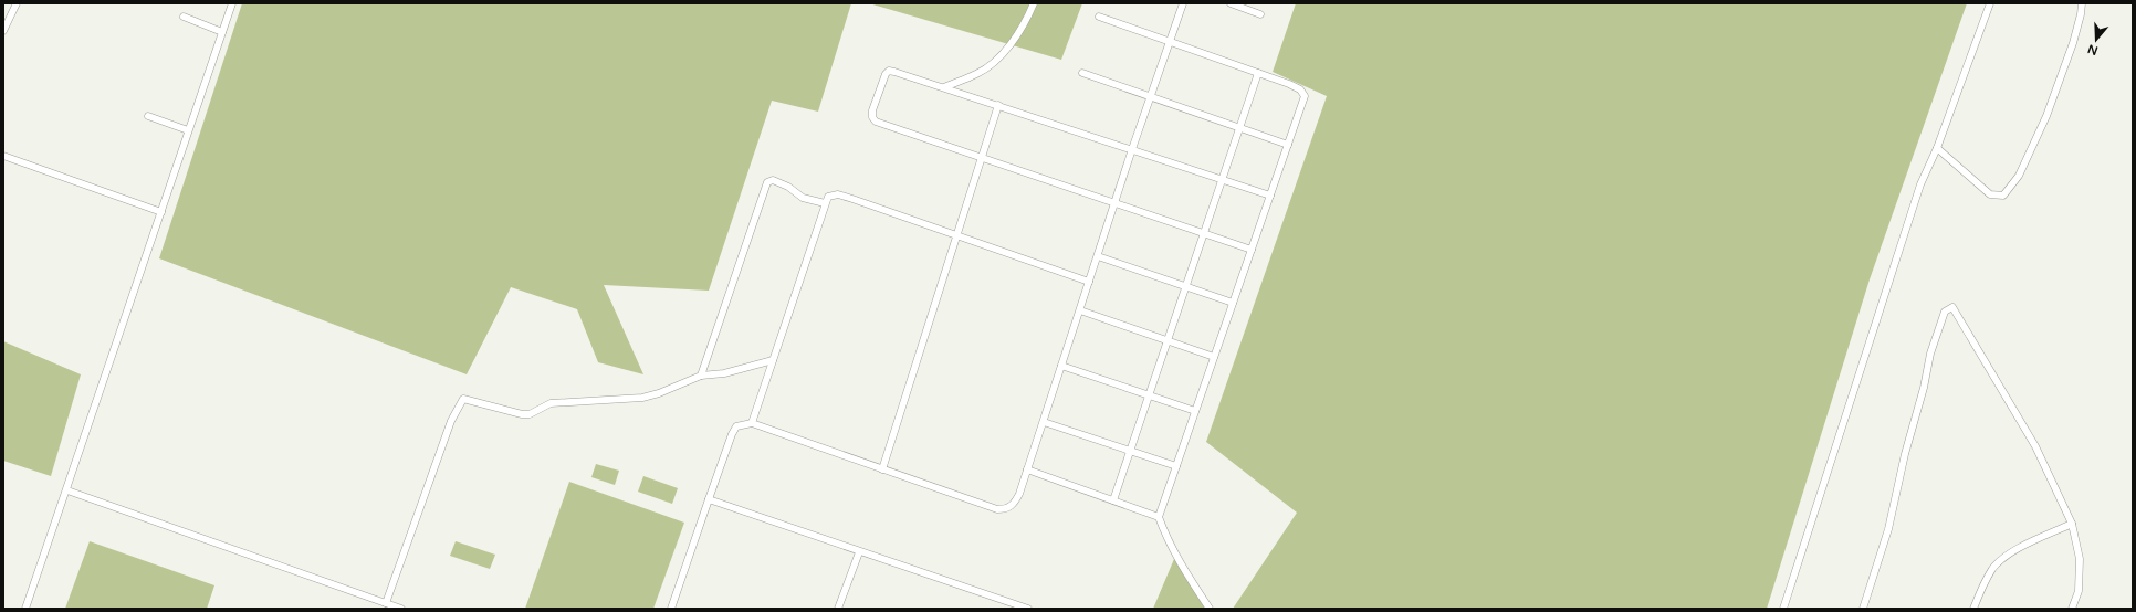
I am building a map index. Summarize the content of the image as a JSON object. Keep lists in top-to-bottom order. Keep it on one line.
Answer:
{"north":"bottom"}
